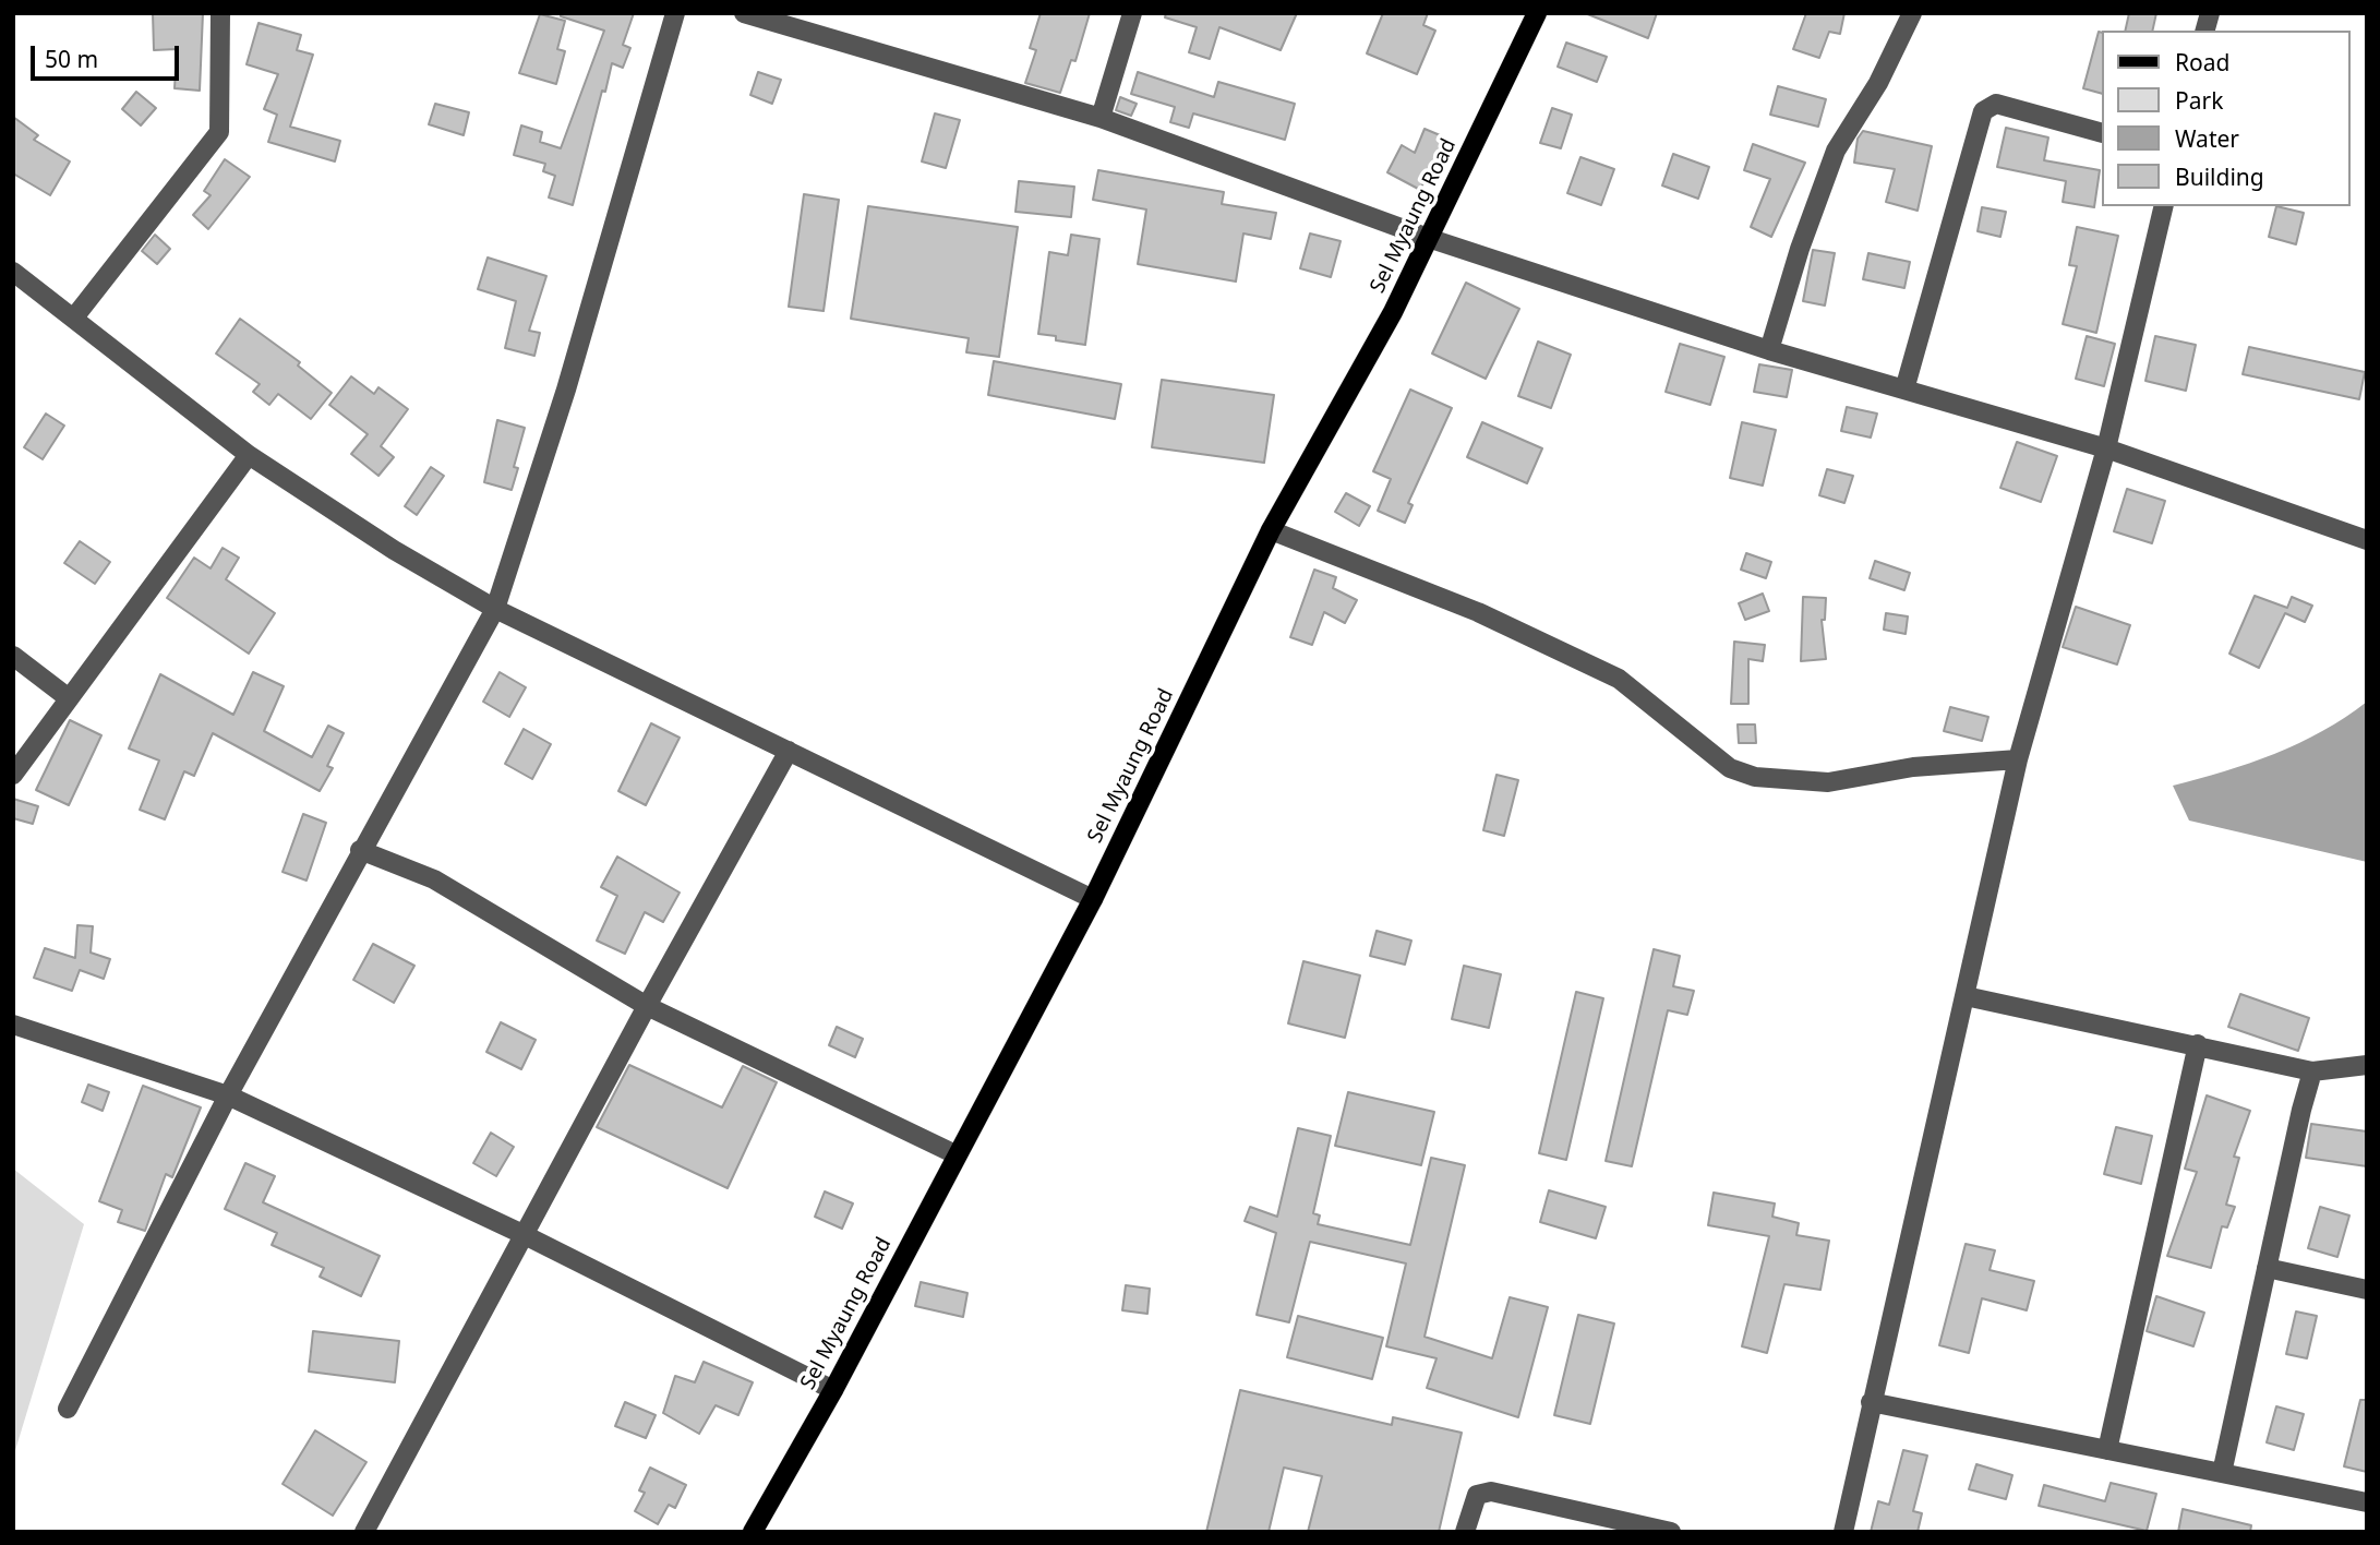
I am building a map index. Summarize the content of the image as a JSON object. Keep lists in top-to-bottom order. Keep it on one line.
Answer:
{"streets":{"main road":["Sel Myaung Road"]},"legend":["Road","Park","Water","Building"],"scale_bar":"50 m"}
